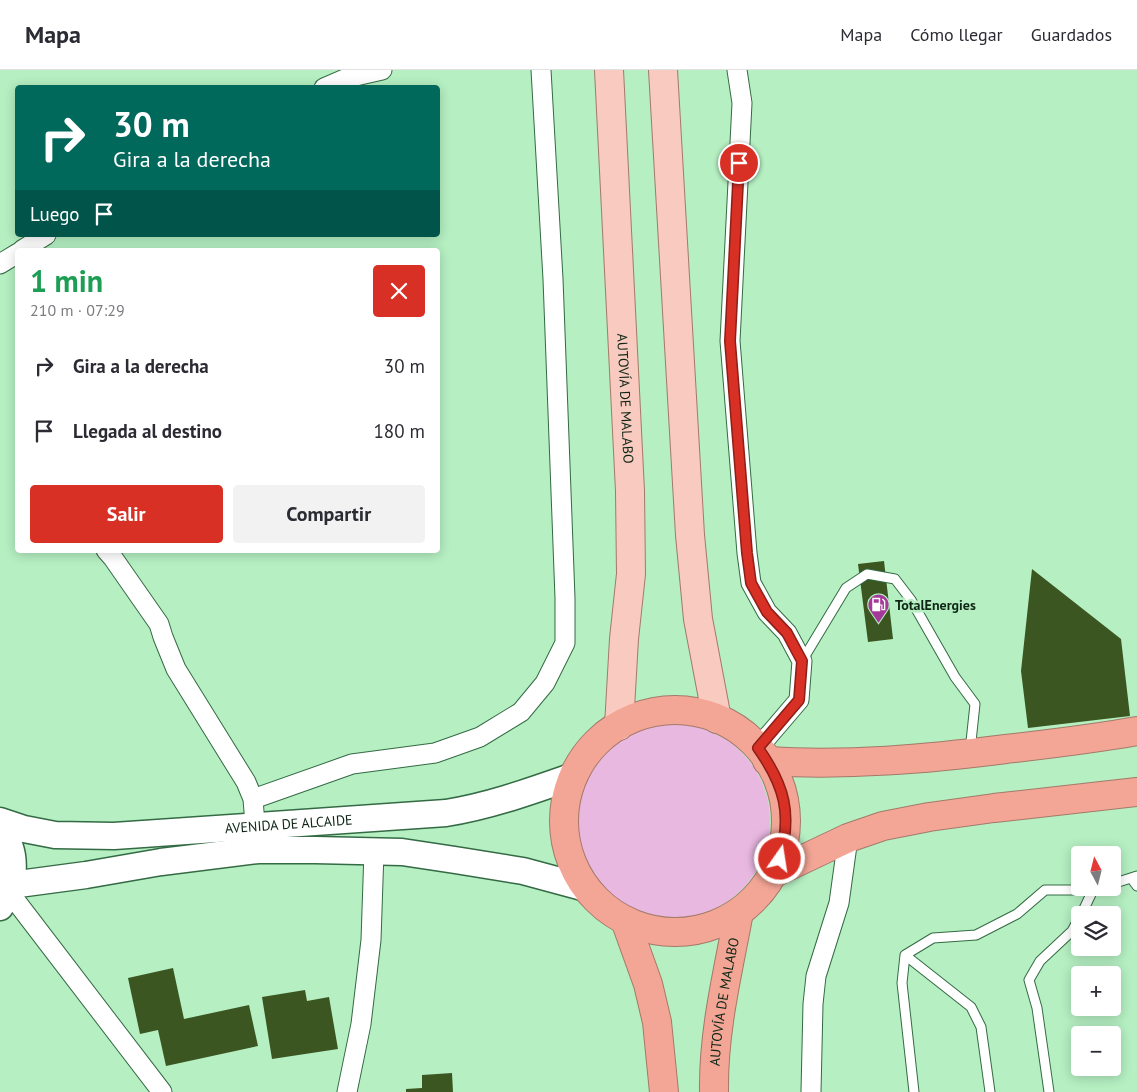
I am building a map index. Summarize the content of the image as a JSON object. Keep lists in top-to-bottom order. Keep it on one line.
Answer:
{"streets":{"highway":["AUTOVÍA DE MALABO"],"main road":["AVENIDA DE ALCAIDE"]},"places":{"fuel station":["TotalEnergies"]},"north":"top","page":{"header":"Mapa","nav":["Mapa","Cómo llegar","Guardados"],"turn":["30 m","Gira a la derecha"],"then":"Luego","heading":["1 min","210 m · 07:29"],"list":[{"name":"Gira a la derecha","value":"30 m"},{"name":"Llegada al destino","value":"180 m"}],"buttons":["Salir","Compartir"],"map_buttons":["+","−"]}}
